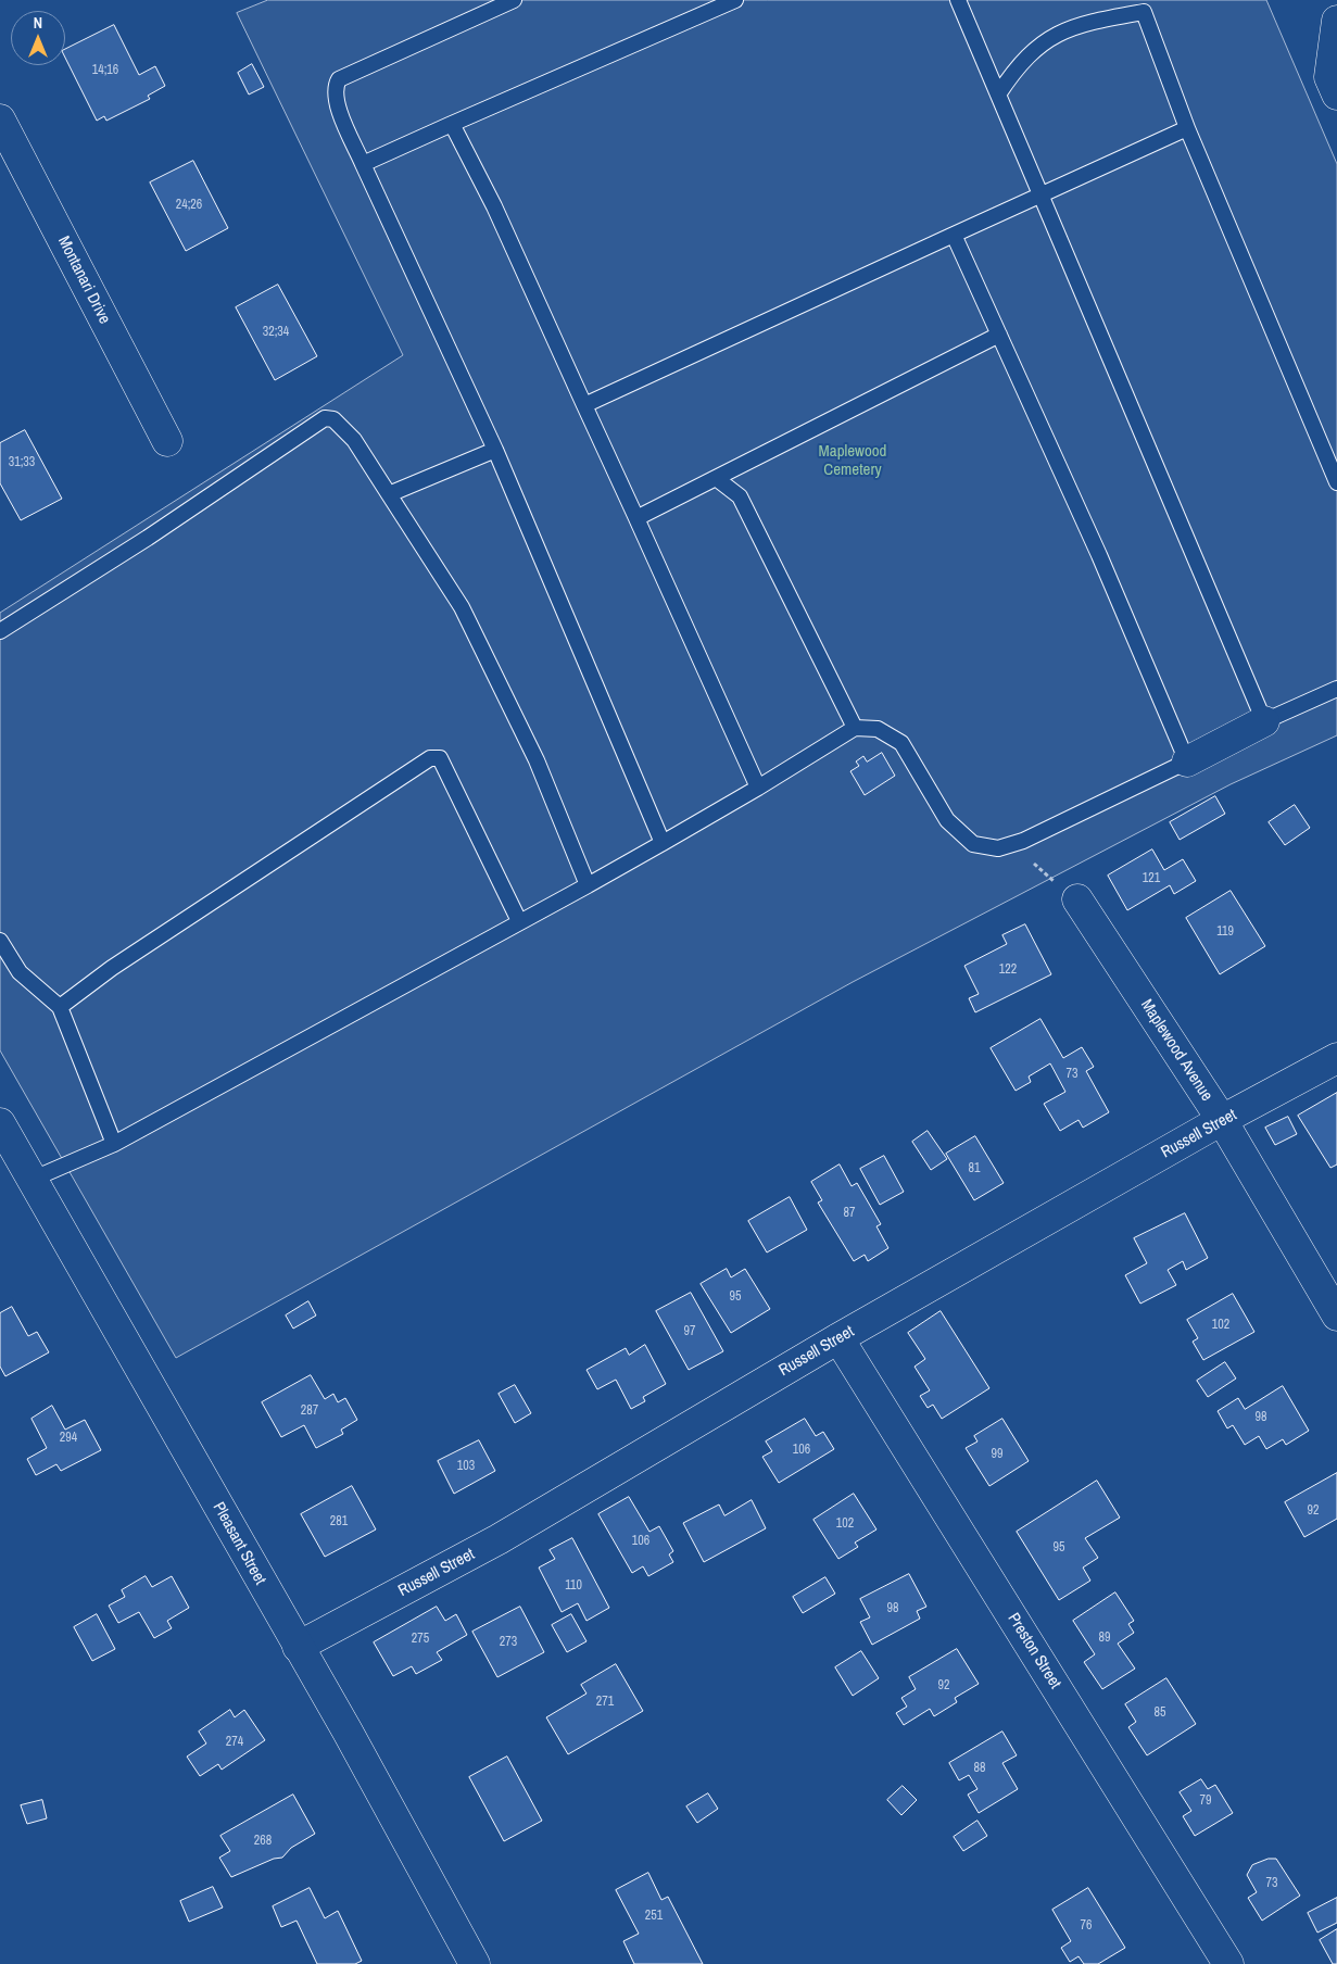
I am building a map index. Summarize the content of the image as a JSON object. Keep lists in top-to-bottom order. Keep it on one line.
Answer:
{"streets":{"street":["Montanari Drive","Maplewood Avenue","Russell Street","Pleasant Street","Preston Street"]},"crossings":[["Maplewood Avenue","Russell Street"],["Russell Street","Pleasant Street"],["Russell Street","Preston Street"]],"parks":["Maplewood Cemetery"],"house_numbers":["14;16","24;26","32;34","31;33","121","119","122","73","81","87","95","102","97","287","98","294","106","99","103","92","281","102","106","95","110","98","89","275","273","92","271","85","274","88","79","268","73","251","76"],"north":"top"}
